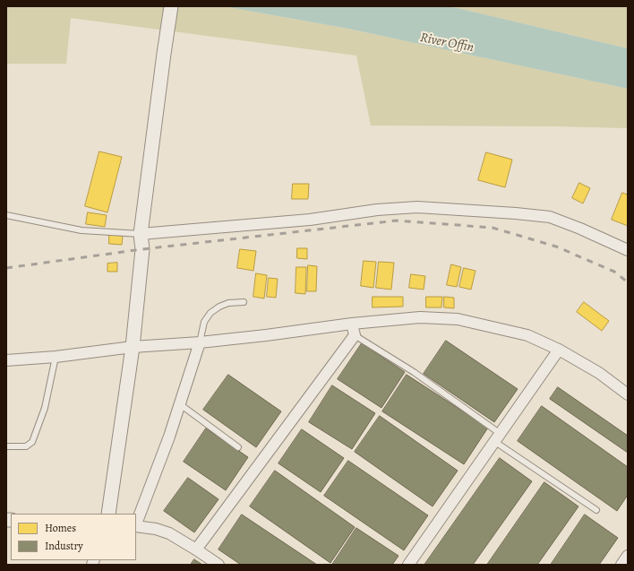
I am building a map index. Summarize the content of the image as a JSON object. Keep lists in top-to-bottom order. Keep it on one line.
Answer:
{"water":["River Offin"],"legend":["Homes","Industry"]}
